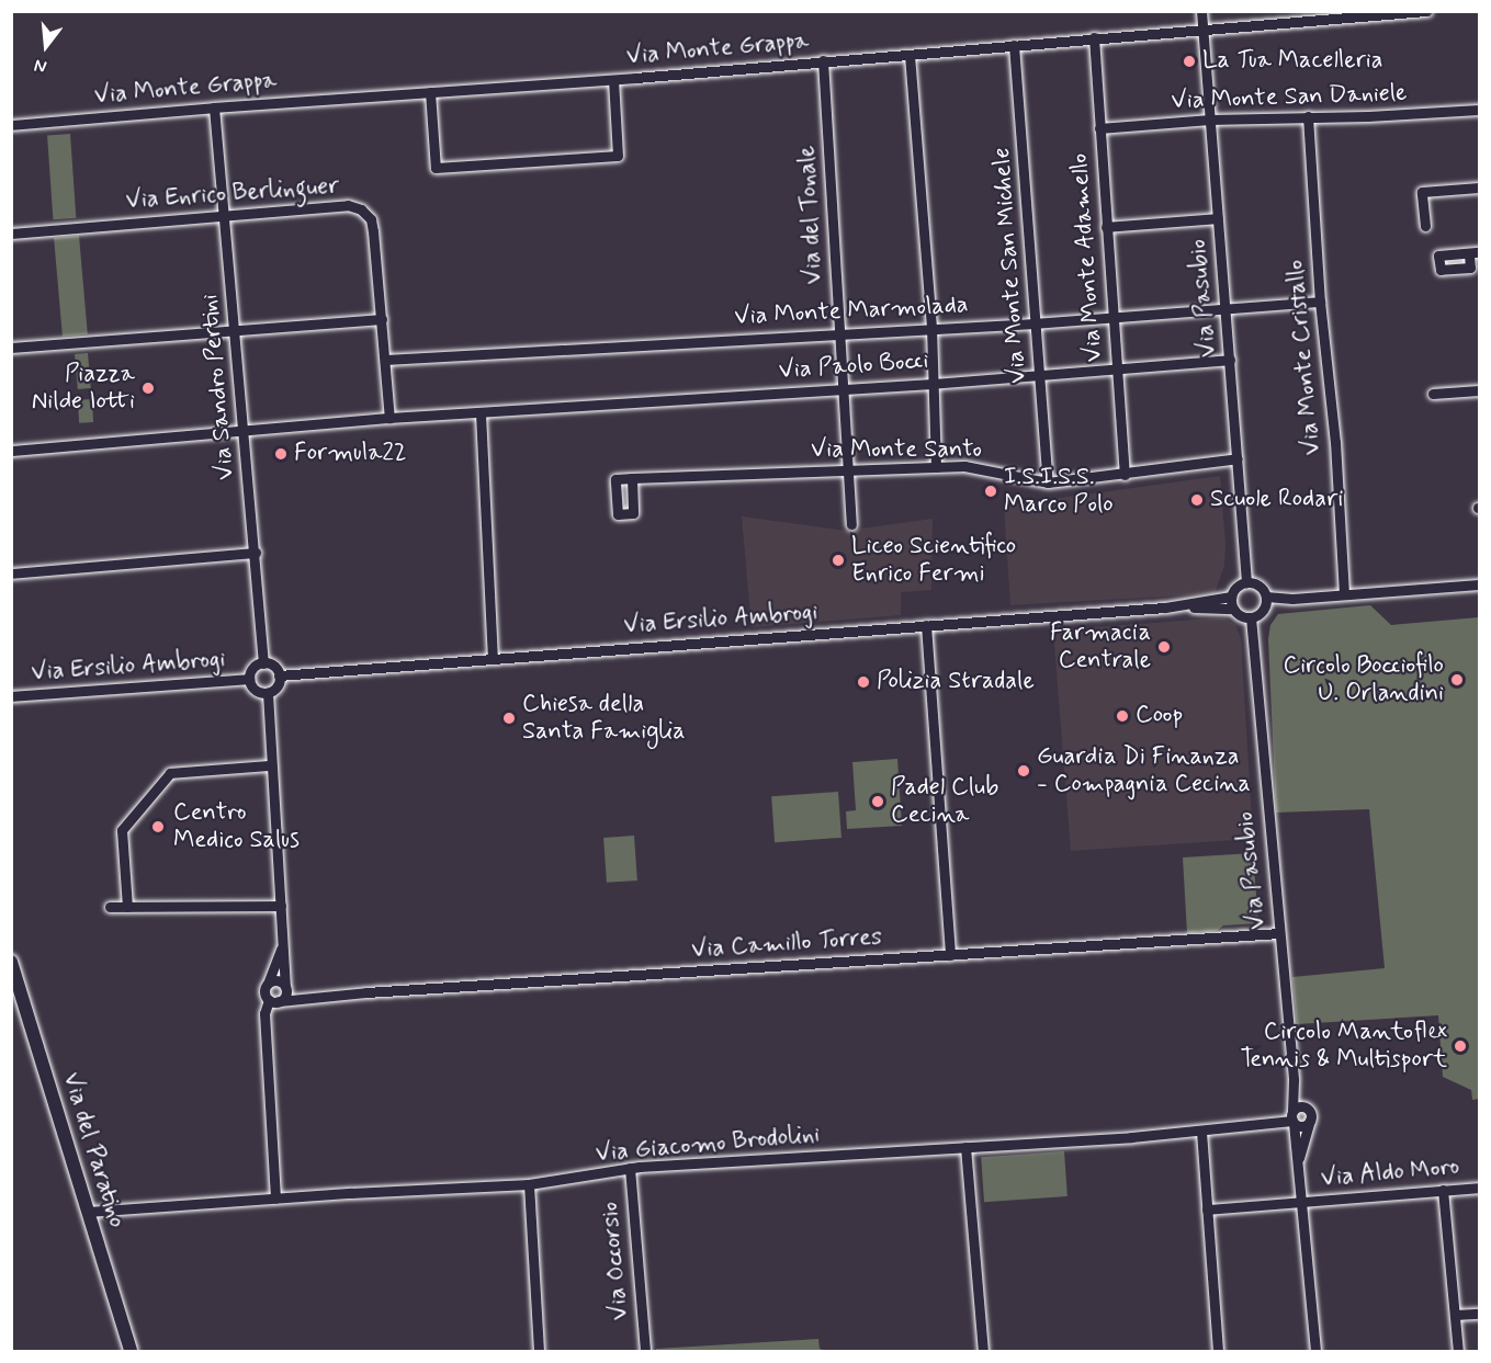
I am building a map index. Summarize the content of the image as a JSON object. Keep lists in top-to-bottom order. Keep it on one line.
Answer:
{"streets":{"main road":["Via del Paratino"],"street":["Via Monte Grappa","Via Monte San Daniele","Via Enrico Berlinguer","Via del Tonale","Via Monte Adamello","Via Monte San Michele","Via Pasubio","Via Monte Marmolada","Via Monte Cristallo","Via Paolo Bocci","Via Sandro Pertini","Via Monte Santo","Via Ersilio Ambrogi","Via Camillo Torres","Via Giacomo Brodolini","Via Aldo Moro","Via Occorsio"]},"crossings":[["Via Monte Grappa","Via del Tonale"],["Via Monte Grappa","Via Monte Adamello"],["Via Monte Grappa","Via Monte San Michele"],["Via Monte Grappa","Via Pasubio"],["Via Monte Grappa","Via Sandro Pertini"],["Via Monte San Daniele","Via Monte Adamello"],["Via Monte San Daniele","Via Pasubio"],["Via Monte San Daniele","Via Monte Cristallo"],["Via Enrico Berlinguer","Via Monte Marmolada"],["Via Enrico Berlinguer","Via Paolo Bocci"],["Via Enrico Berlinguer","Via Sandro Pertini"],["Via del Tonale","Via Monte Marmolada"],["Via del Tonale","Via Paolo Bocci"],["Via del Tonale","Via Monte Santo"],["Via Monte Adamello","Via Monte Marmolada"],["Via Monte Adamello","Via Paolo Bocci"],["Via Monte Adamello","Via Monte Santo"],["Via Monte San Michele","Via Monte Marmolada"],["Via Monte San Michele","Via Paolo Bocci"],["Via Monte San Michele","Via Monte Santo"],["Via Pasubio","Via Monte Marmolada"],["Via Pasubio","Via Paolo Bocci"],["Via Pasubio","Via Monte Santo"],["Via Pasubio","Via Ersilio Ambrogi"],["Via Pasubio","Via Camillo Torres"],["Via Pasubio","Via Giacomo Brodolini"],["Via Pasubio","Via Aldo Moro"],["Via Monte Marmolada","Via Monte Cristallo"],["Via Paolo Bocci","Via Sandro Pertini"],["Via Sandro Pertini","Via Ersilio Ambrogi"],["Via Giacomo Brodolini","Via del Paratino"],["Via Giacomo Brodolini","Via Occorsio"]],"places":["La Tua Macelleria","Piazza Nilde Iotti","Formula22","I.S.I.S.S. Marco Polo","Scuole Rodari","Liceo Scientifico Enrico Fermi","Farmacia Centrale","Circolo Bocciofilo U. Orlandini","Polizia Stradale","Coop","Chiesa della Santa Famiglia","Guardia Di Finanza - Compagnia Cecina","Padel Club Cecina","Centro Medico Salus","Circolo Mantoflex Tennis & Multisport"],"north":"bottom"}
